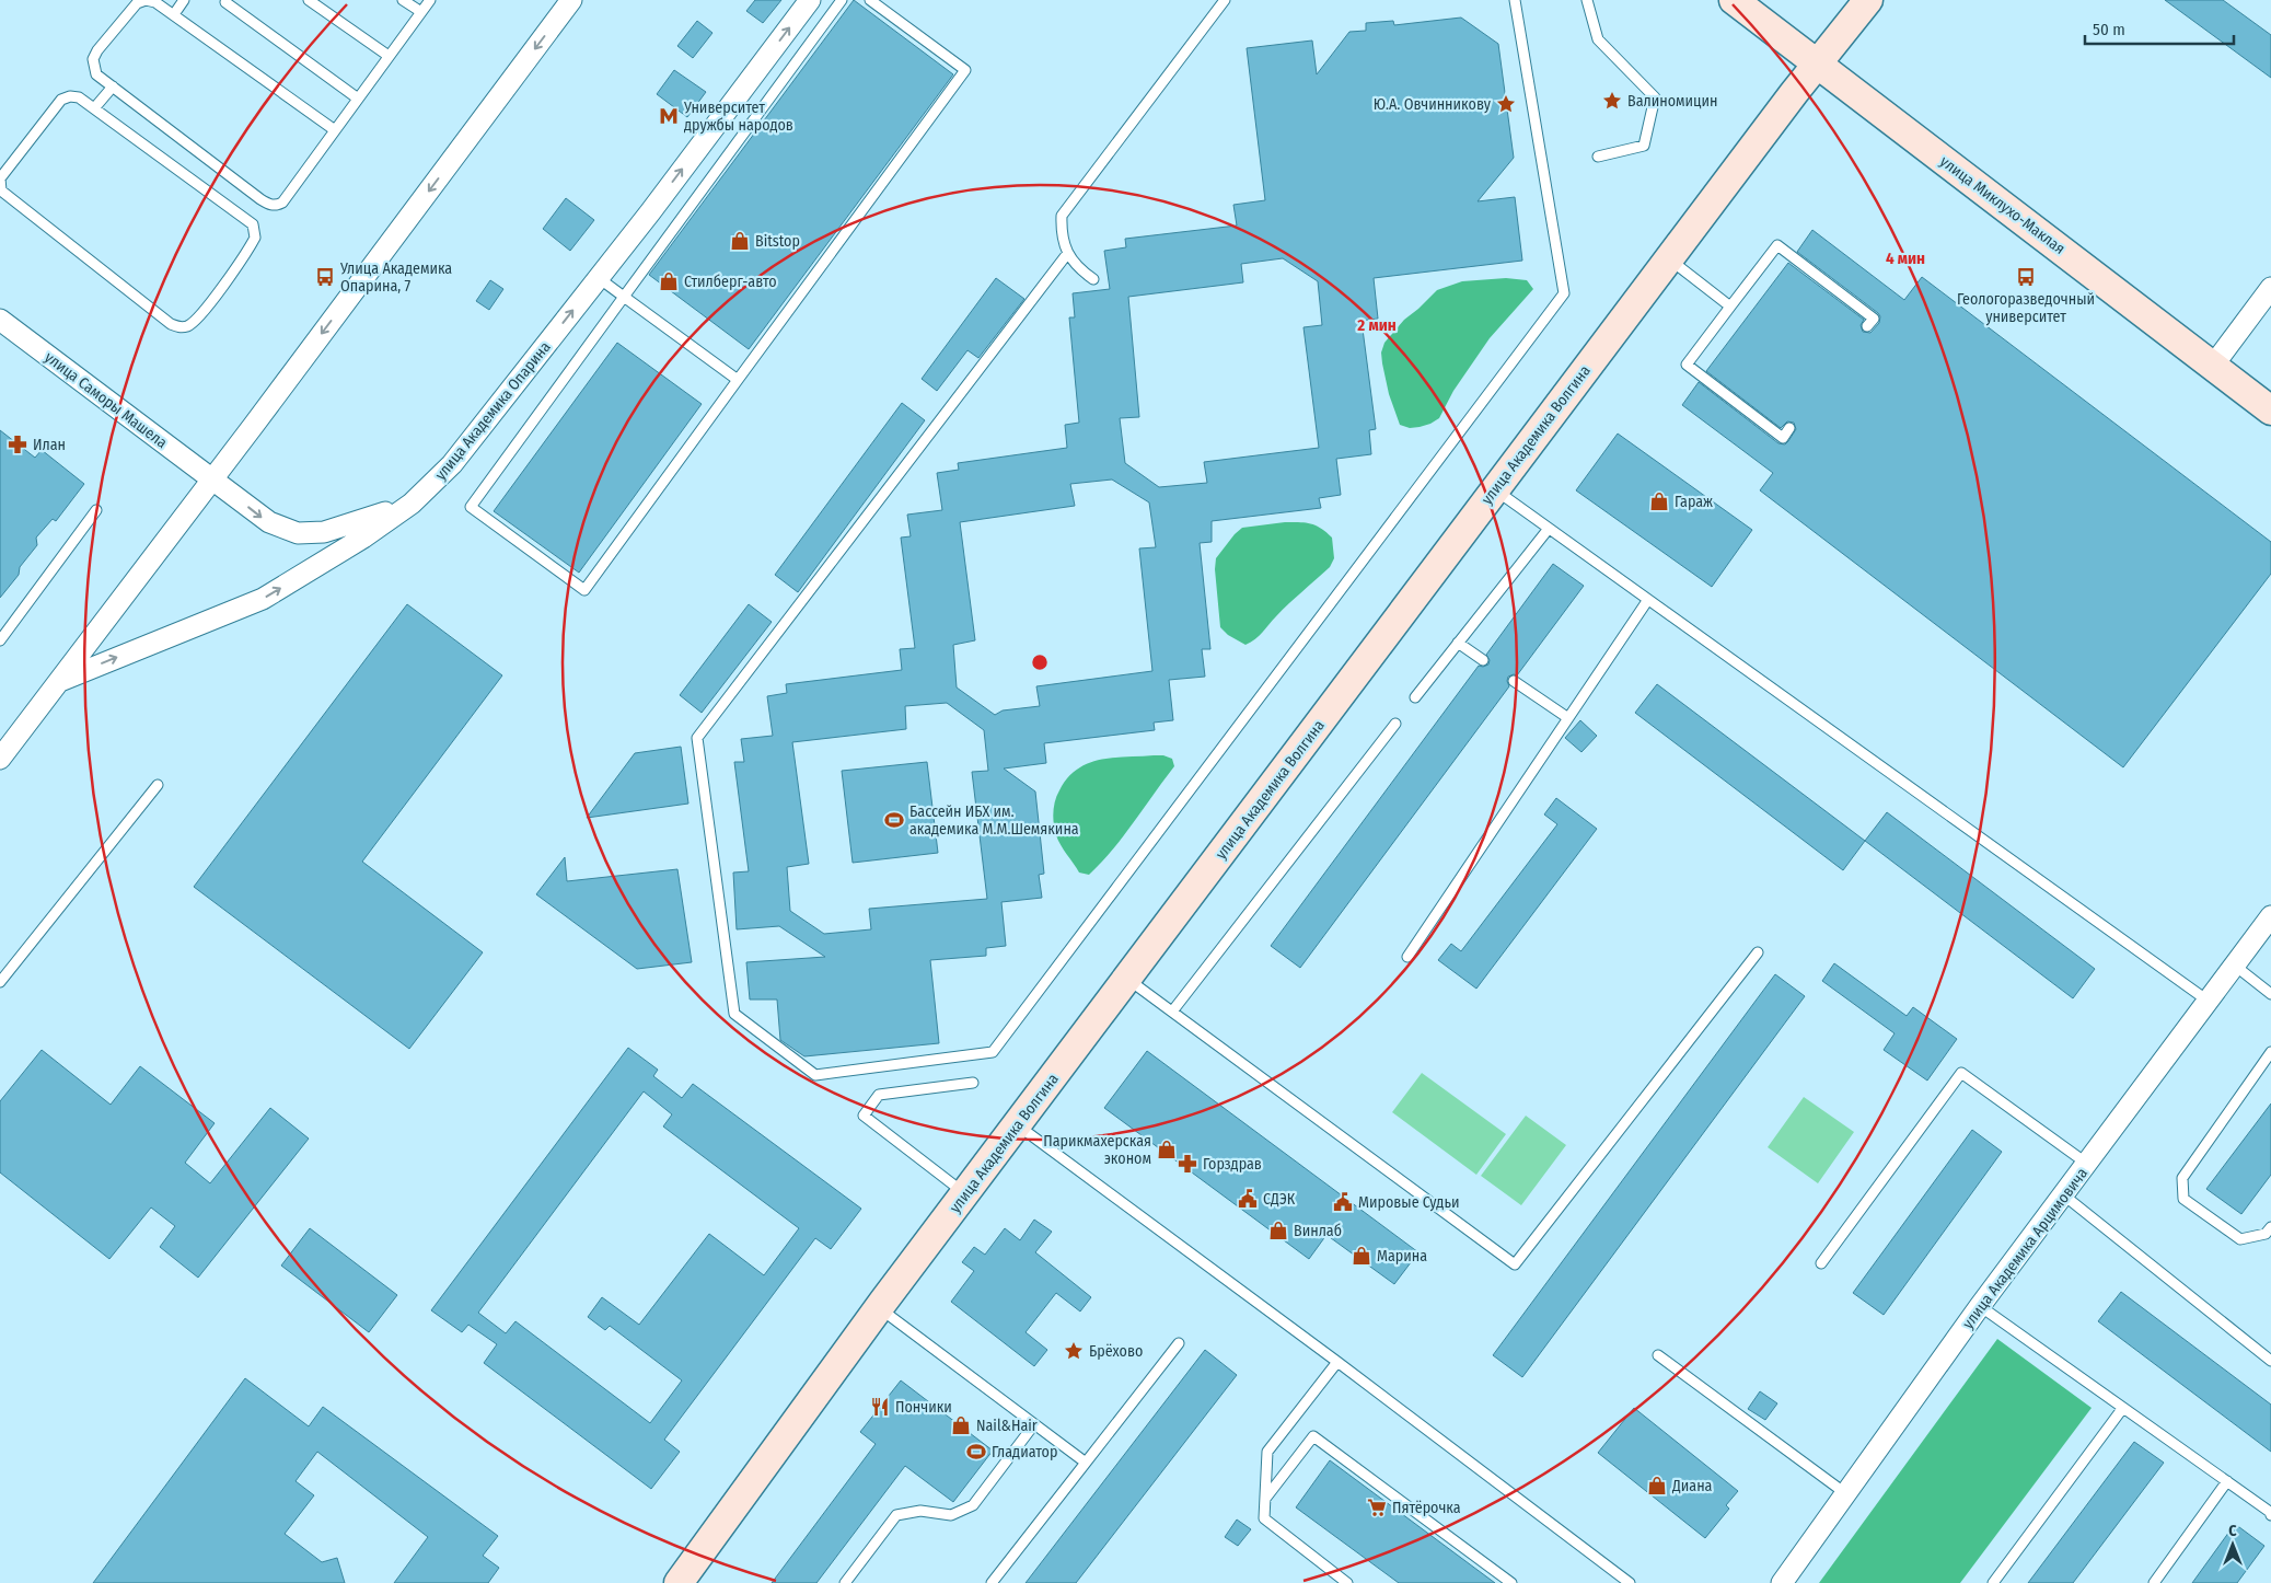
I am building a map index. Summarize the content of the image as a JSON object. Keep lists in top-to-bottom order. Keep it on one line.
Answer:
{"streets":{"street":["улица Миклухо-Маклая","улица Саморы Машела","улица Академика Опарина","улица Академика Волгина","улица Академика Арцимовича"]},"crossings":[["улица Миклухо-Маклая","улица Академика Волгина"],["улица Саморы Машела","улица Академика Опарина"]],"one_way":["улица Саморы Машела"],"places":{"place":["Валиномицин","Ю.А. Овчинникову","Брёхово"],"metro station":["Университет дружбы народов"],"shop":["Bitstop","Стилберг-авто","Гараж","Парикмахерская эконом","Винлаб","Марина","Nail&Hair","Диана"],"bus stop":["Улица Академика Опарина, 7","Геологоразведочный университет"],"pharmacy":["Илан","Горздрав"],"sports":["Бассейн ИБХ им. академика М.М.Шемякина","Гладиатор"],"public building":["СДЭК","Мировые Судьи"],"restaurant":["Пончики"],"supermarket":["Пятёрочка"]},"scale_bar":"50 m","north":"top","rings":["4 мин","2 мин"]}
